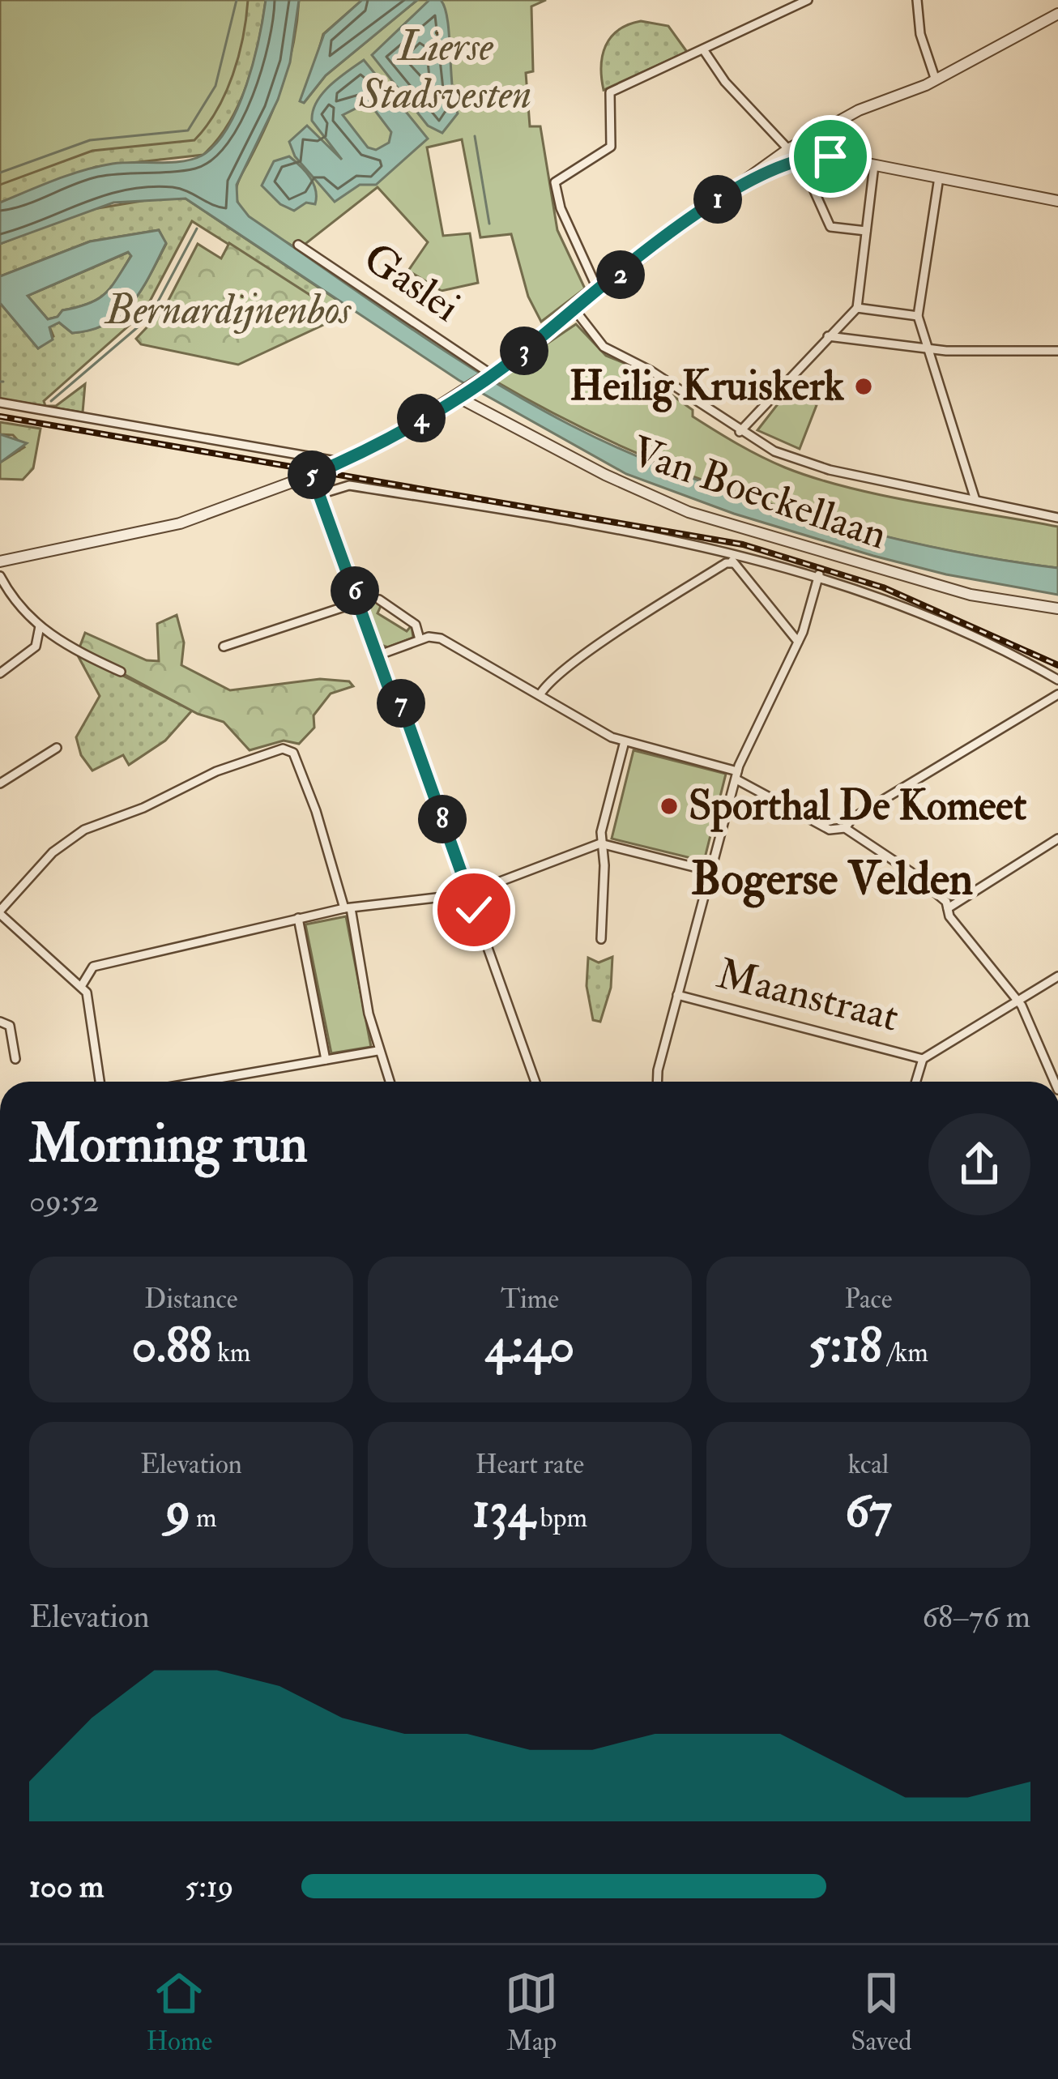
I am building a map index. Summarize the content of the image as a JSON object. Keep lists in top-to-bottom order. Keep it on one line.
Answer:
{"streets":{"street":["Gaslei","Van Boeckellaan","Maanstraat"]},"districts":["Bogerse Velden"],"parks":["Lierse Stadsvesten","Bernardijnenbos"],"places":["Heilig Kruiskerk","Sporthal De Komeet"],"page":{"pins":["1","2","3","4","5","6","7","8"],"heading":["Morning run","09:52"],"stats":[["Distance","0.88 km"],["Time","4:40"],["Pace","5:18 /km"],["Elevation","9 m"],["Heart rate","134 bpm"],["kcal","67"]],"chart":["Elevation","68–76 m"],"list":[{"name":"100 m","note":"5:19"}],"tabs":["Home","Map","Saved"]}}
